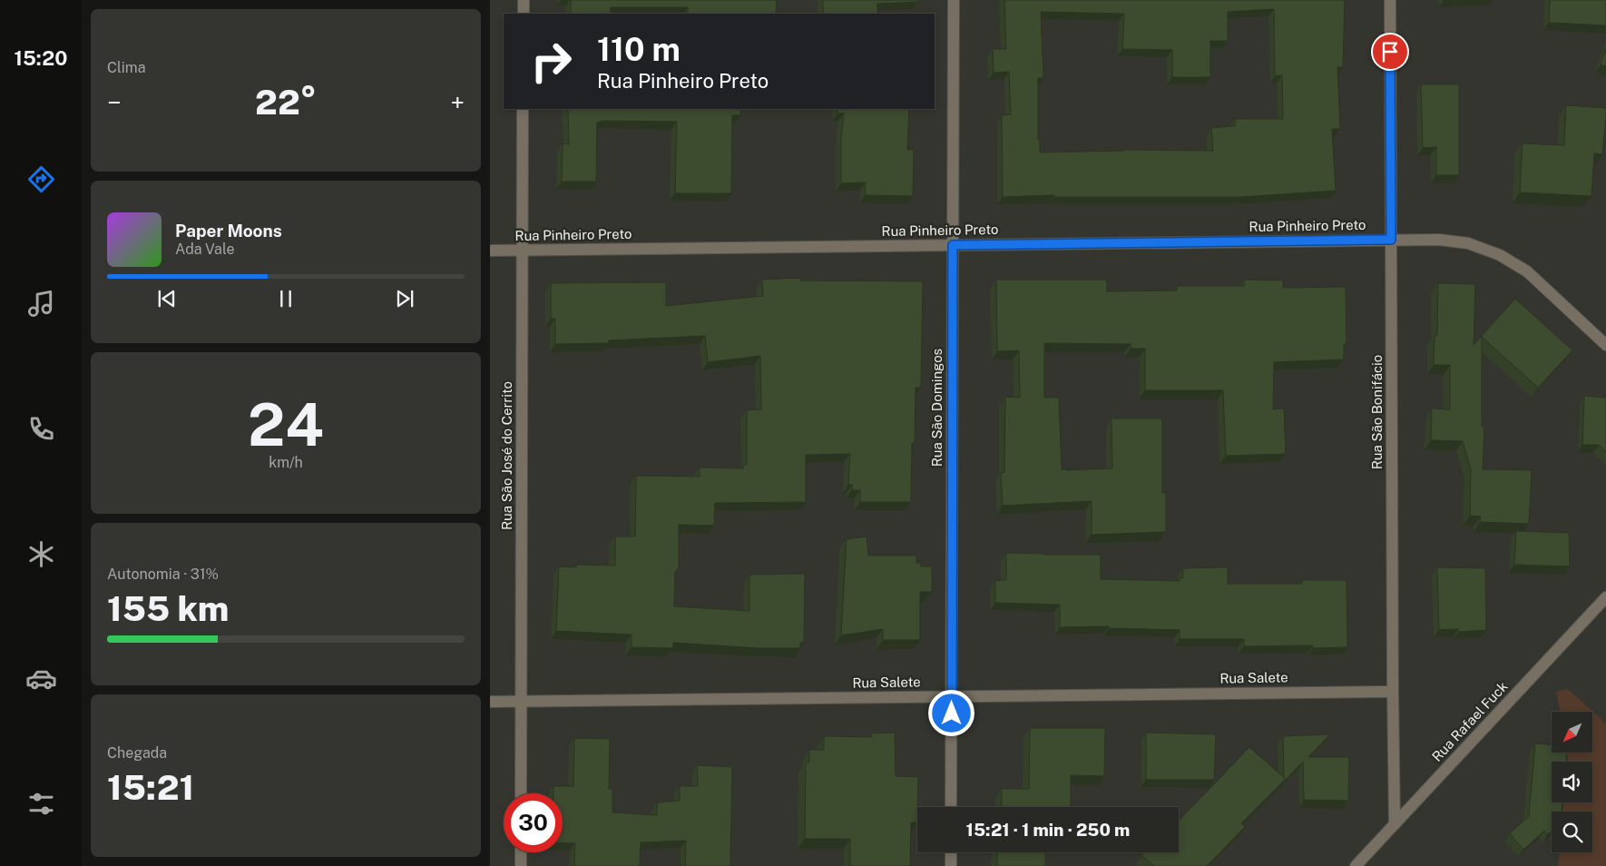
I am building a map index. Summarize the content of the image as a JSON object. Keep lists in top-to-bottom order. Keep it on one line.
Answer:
{"streets":{"street":["Rua Pinheiro Preto","Rua São Domingos","Rua São Bonifácio","Rua São José do Cerrito","Rua Salete","Rua Rafael Fuck"]},"crossings":[["Rua Pinheiro Preto","Rua São Domingos"],["Rua Pinheiro Preto","Rua São Bonifácio"],["Rua Pinheiro Preto","Rua São José do Cerrito"],["Rua São Domingos","Rua Salete"],["Rua São Bonifácio","Rua Salete"],["Rua São Bonifácio","Rua Rafael Fuck"],["Rua São José do Cerrito","Rua Salete"]],"north":"bottom left","page":{"tabs":"15:20","tile":["Clima",["24","km/h"],["Autonomia · 31%","155 km"],["Chegada","15:21"]],"turn":["110 m","Rua Pinheiro Preto"],"heat":["−","22°","+"],"song":["Paper Moons","Ada Vale"],"limit":"30","trip":"15:21 · 1 min · 250 m"}}
